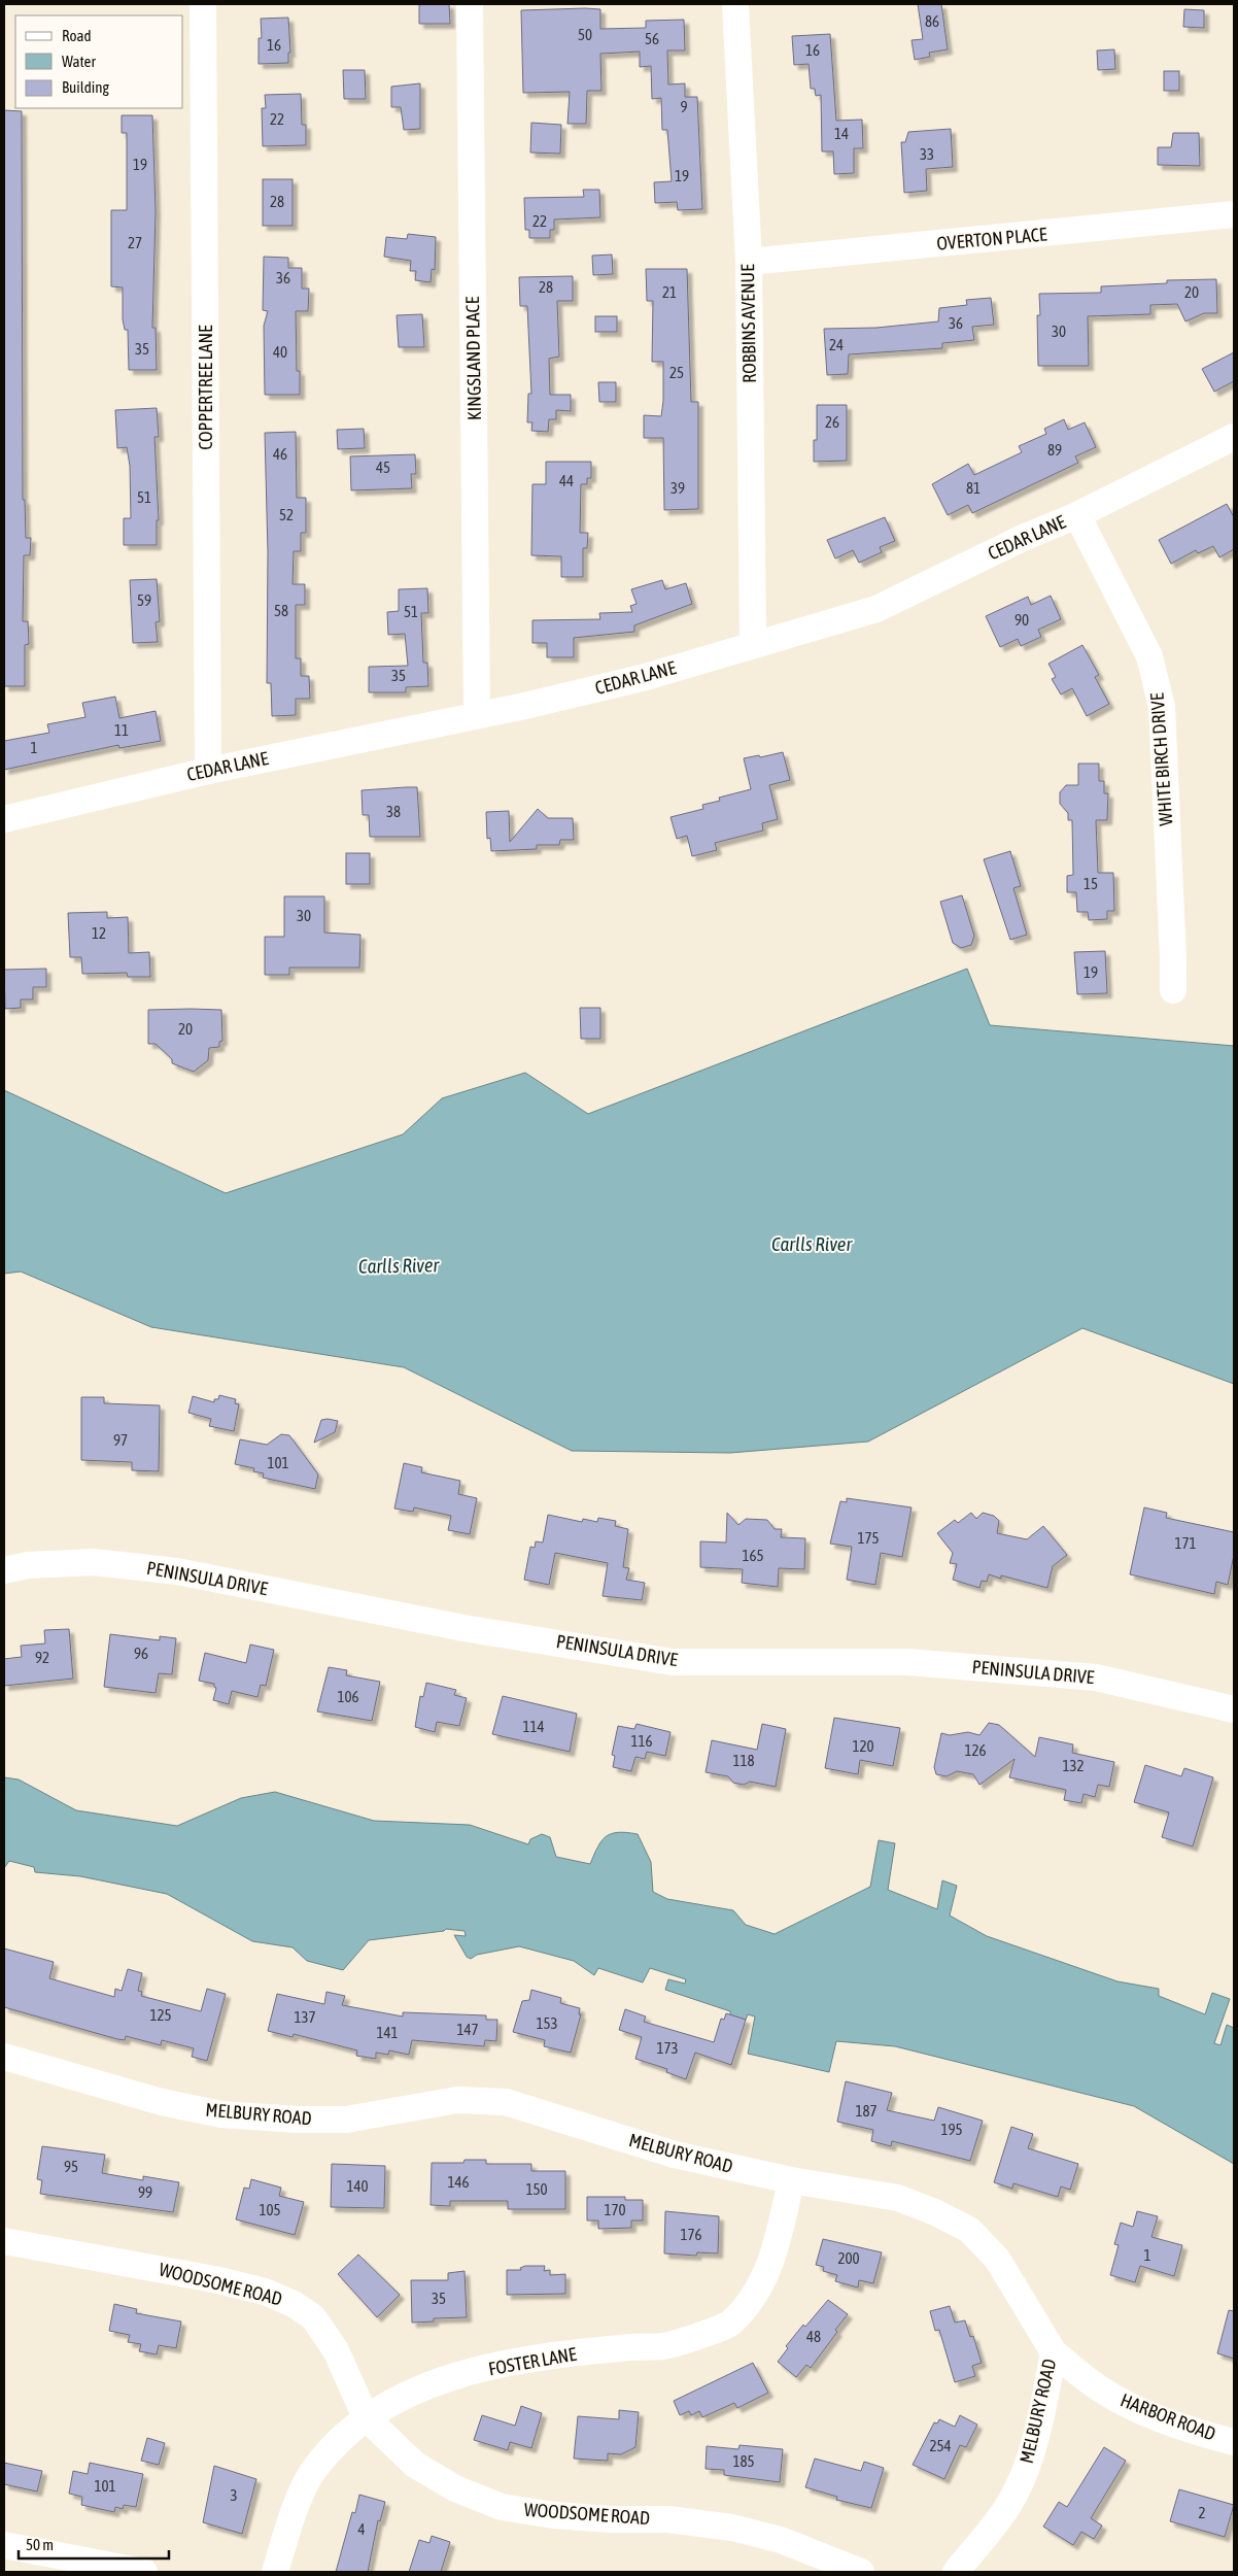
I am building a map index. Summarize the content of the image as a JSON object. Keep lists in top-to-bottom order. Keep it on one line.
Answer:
{"streets":{"street":["OVERTON PLACE","ROBBINS AVENUE","KINGSLAND PLACE","COPPERTREE LANE","CEDAR LANE","WHITE BIRCH DRIVE","PENINSULA DRIVE","MELBURY ROAD","WOODSOME ROAD","FOSTER LANE","HARBOR ROAD"]},"crossings":[["OVERTON PLACE","ROBBINS AVENUE"],["ROBBINS AVENUE","CEDAR LANE"],["KINGSLAND PLACE","CEDAR LANE"],["COPPERTREE LANE","CEDAR LANE"],["CEDAR LANE","WHITE BIRCH DRIVE"],["MELBURY ROAD","FOSTER LANE"],["MELBURY ROAD","HARBOR ROAD"],["WOODSOME ROAD","FOSTER LANE"]],"water":["Carlls River"],"house_numbers":["86","50","56","16","16","9","22","14","33","19","19","28","22","27","36","28","21","20","36","30","24","35","40","25","26","89","46","45","44","39","81","51","52","59","58","51","90","35","11","1","38","15","30","12","19","20","97","101","175","171","165","96","92","106","114","116","120","126","118","132","125","137","153","147","141","173","187","195","95","146","140","150","99","105","170","176","1","200","35","48","254","185","101","3","2","4"],"legend":["Road","Water","Building"],"scale_bar":"50 m"}
